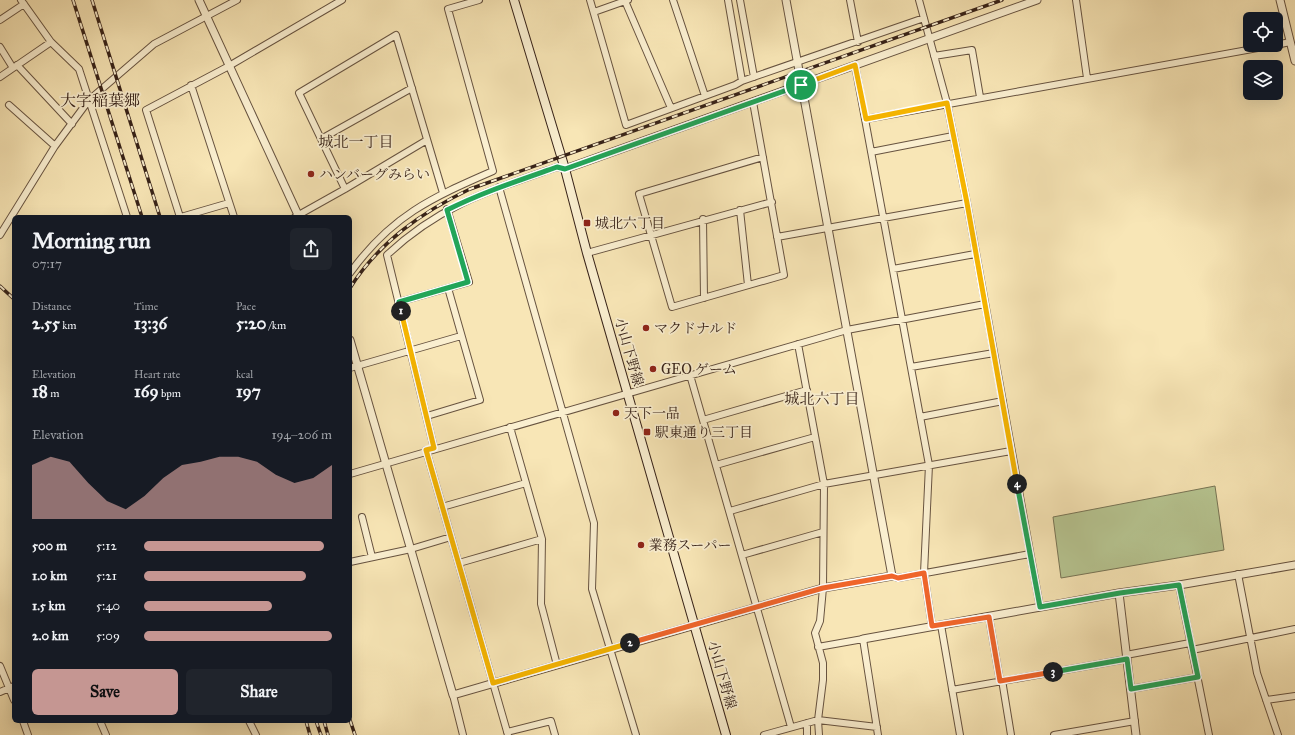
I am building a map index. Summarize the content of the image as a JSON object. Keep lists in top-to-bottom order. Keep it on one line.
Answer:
{"streets":{"main road":["小山下野線"]},"districts":["大字稲葉郷","城北一丁目","城北六丁目"],"places":{"other":["ハンバーグみらい","マクドナルド","GEO ゲーム","天下一品","業務スーパー"],"transit":["城北六丁目","駅東通り三丁目"]},"page":{"heading":["Morning run","07:17"],"stats":[["Distance","2.55 km"],["Time","13:36"],["Pace","5:20 /km"],["Elevation","18 m"],["Heart rate","169 bpm"],["kcal","197"]],"pins":["1","4","2","3"],"chart":["Elevation","194–206 m"],"list":[{"name":"500 m","note":"5:12"},{"name":"1.0 km","note":"5:21"},{"name":"1.5 km","note":"5:40"},{"name":"2.0 km","note":"5:09"}],"buttons":["Save","Share"]}}
